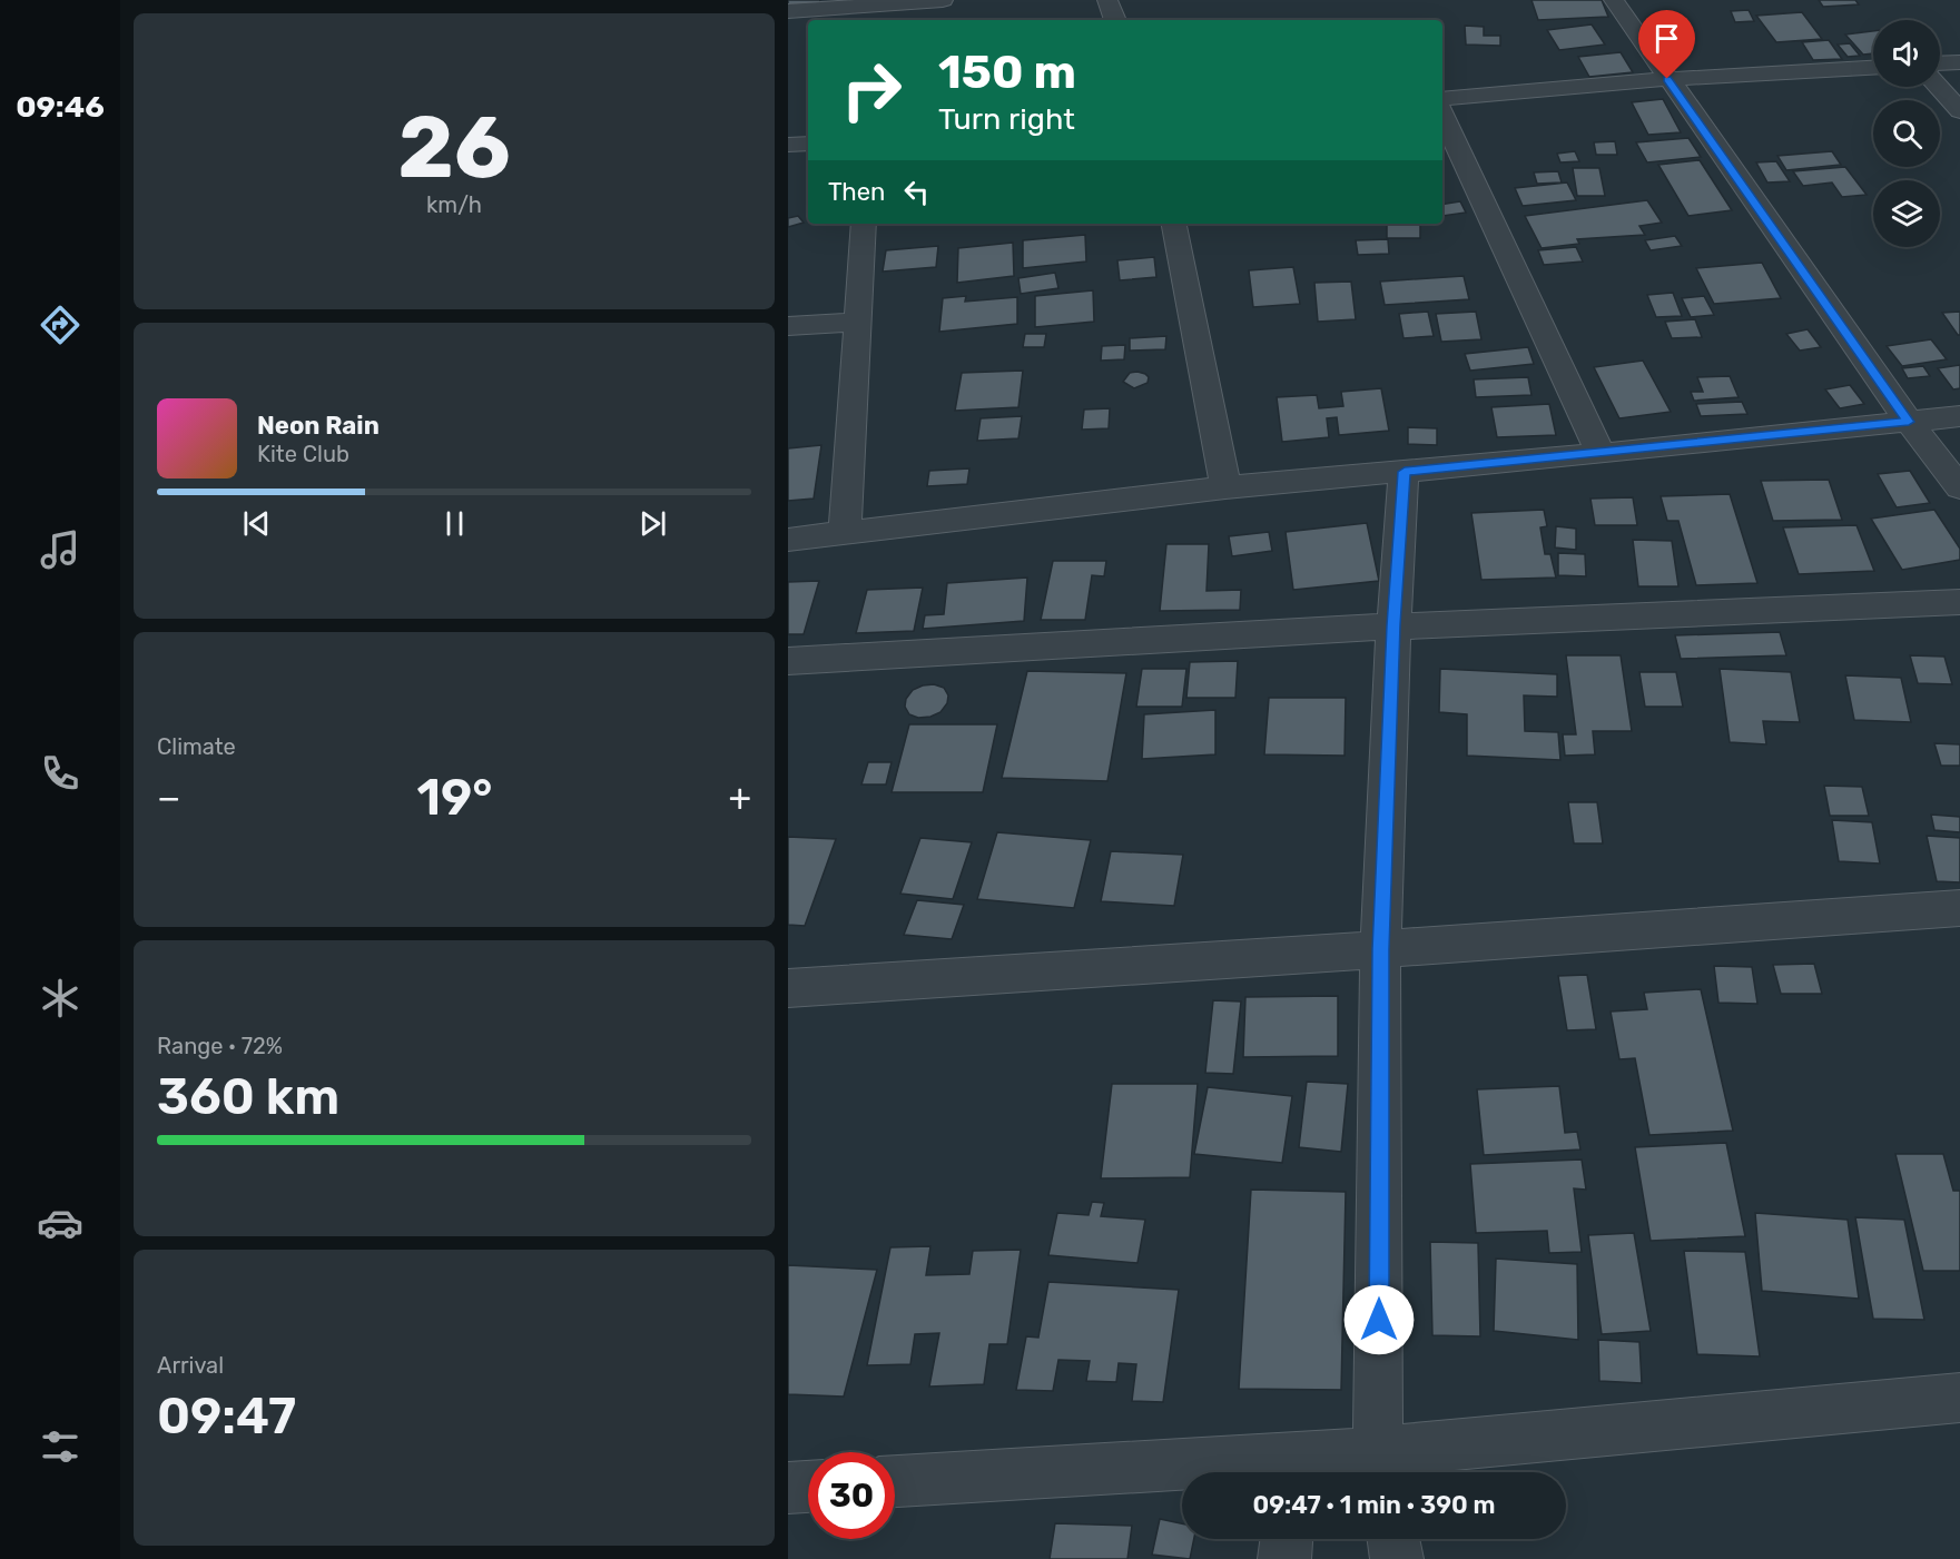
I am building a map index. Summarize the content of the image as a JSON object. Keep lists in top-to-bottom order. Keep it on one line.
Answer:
{"page":{"tabs":"09:46","tile":[["26","km/h"],"Climate",["Range · 72%","360 km"],["Arrival","09:47"]],"turn":["150 m","Turn right"],"then":"Then","song":["Neon Rain","Kite Club"],"heat":["−","19°","+"],"limit":"30","trip":"09:47 · 1 min · 390 m"}}
